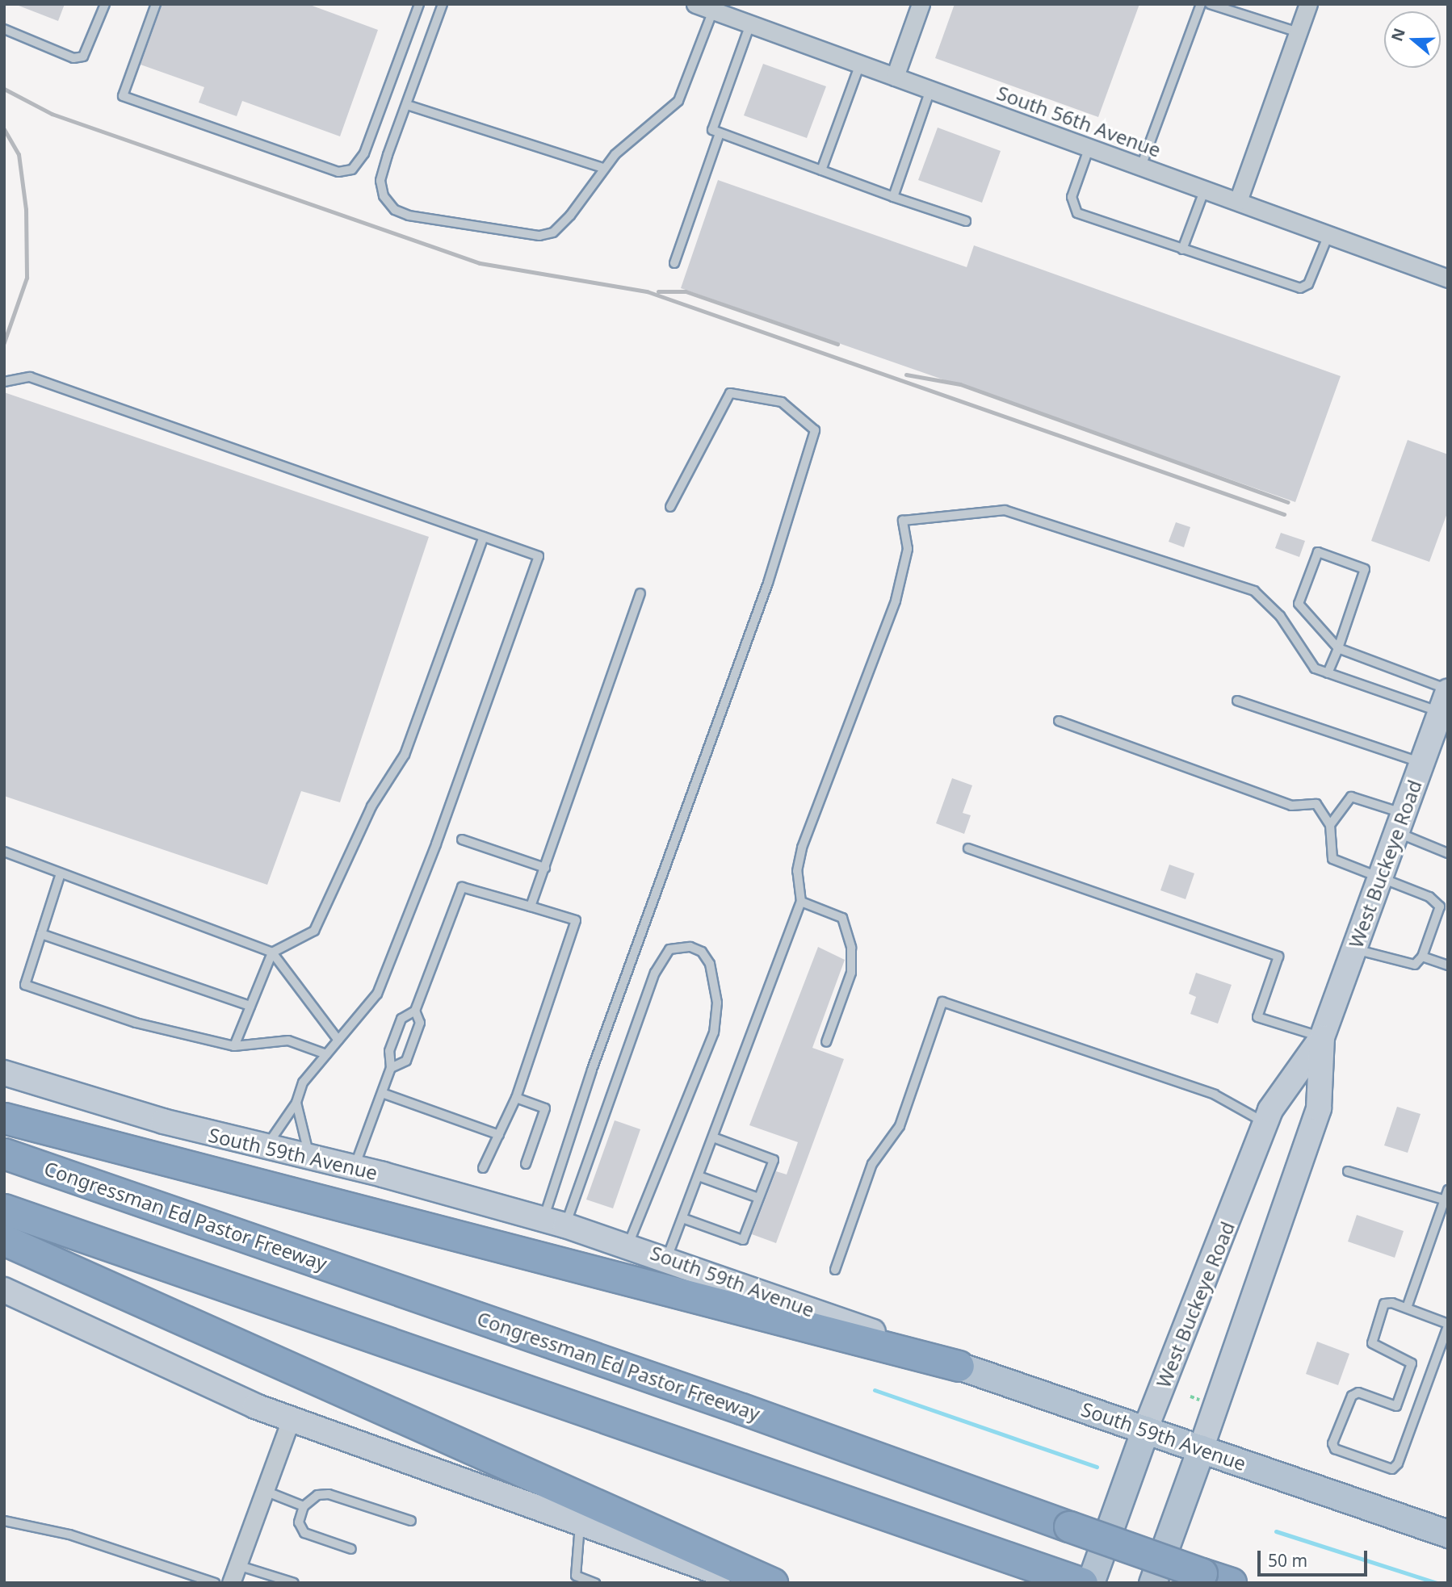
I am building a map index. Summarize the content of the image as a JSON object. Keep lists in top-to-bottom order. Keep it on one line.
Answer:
{"streets":{"highway":["Congressman Ed Pastor Freeway"],"main road":["West Buckeye Road","South 59th Avenue"],"street":["South 56th Avenue"]},"crossings":[["West Buckeye Road","South 59th Avenue"]],"scale_bar":"50 m","north":"left"}
